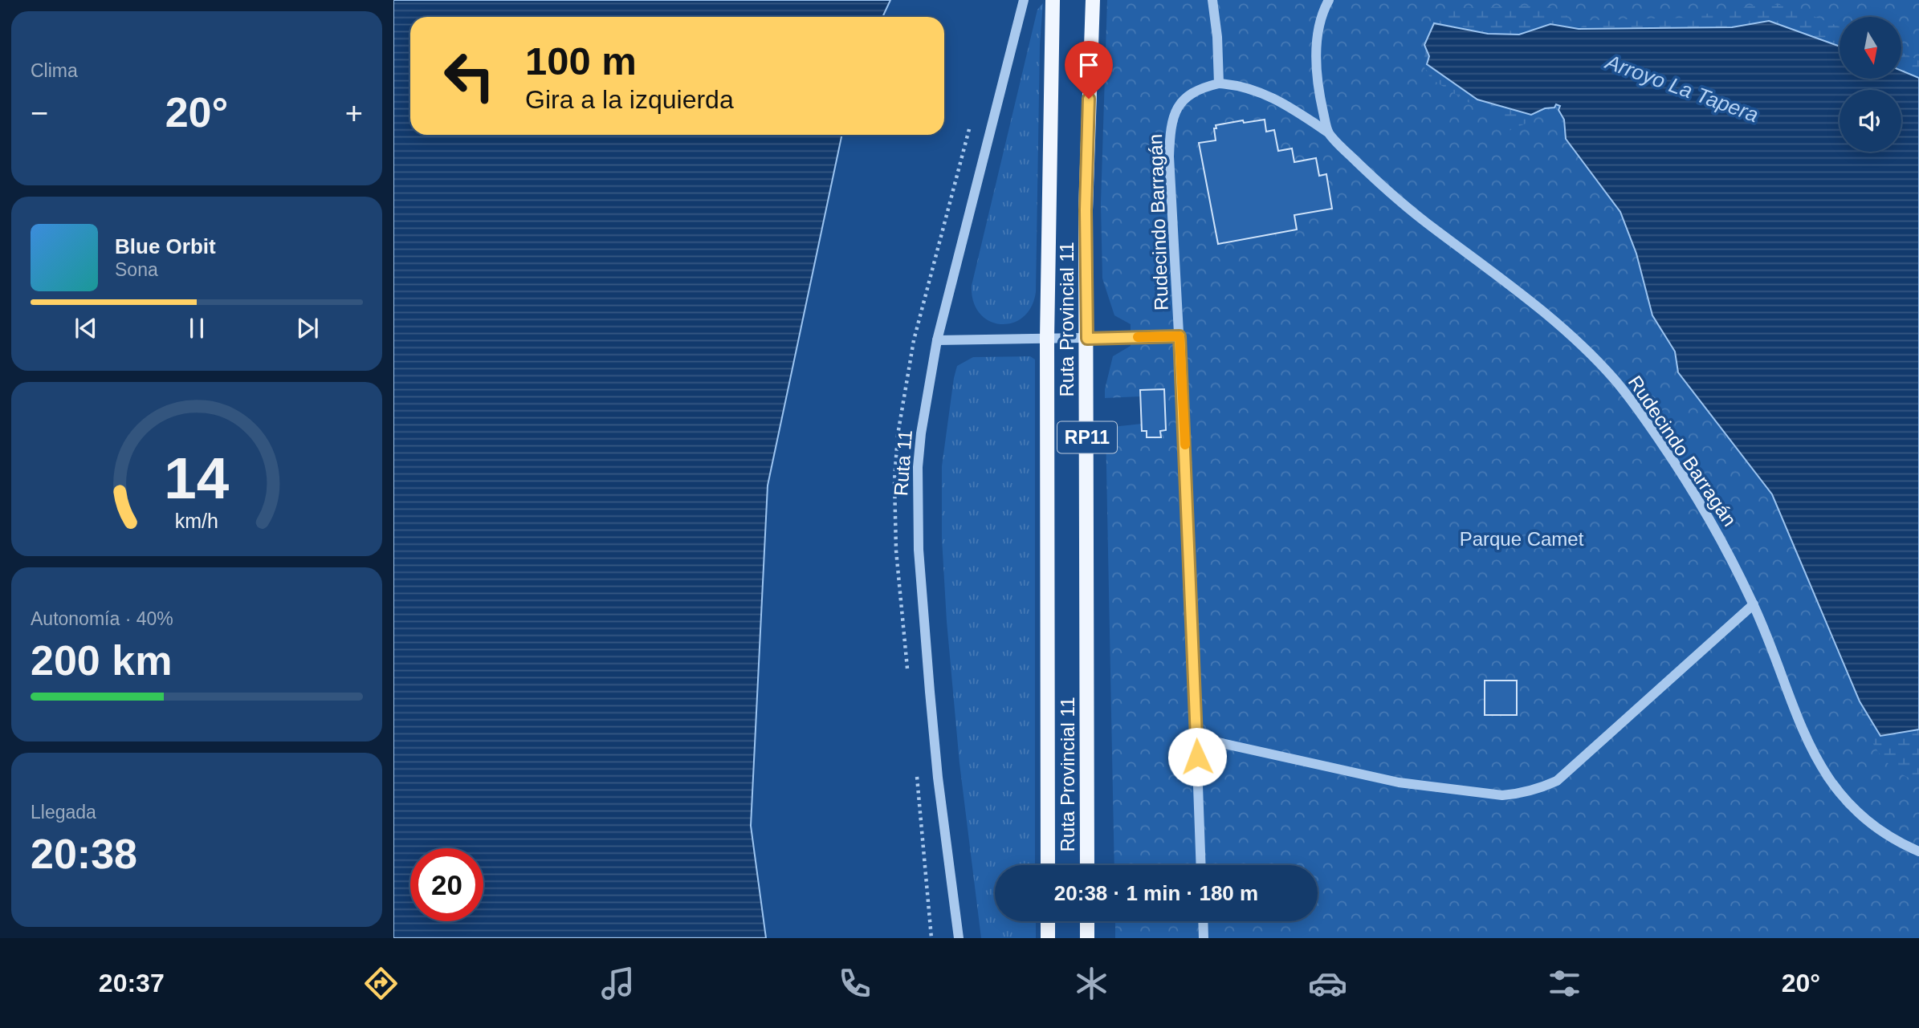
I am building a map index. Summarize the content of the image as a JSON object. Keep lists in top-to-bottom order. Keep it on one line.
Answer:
{"streets":{"main road":["Ruta Provincial 11","RP11"],"street":["Rudecindo Barragán","Ruta 11"]},"water":["Arroyo La Tapera"],"parks":["Parque Camet"],"north":"bottom","page":{"tile":["Clima",["Autonomía · 40%","200 km"],["Llegada","20:38"]],"turn":["100 m","Gira a la izquierda"],"heat":["−","20°","+"],"song":["Blue Orbit","Sona"],"limit":"20","trip":"20:38 · 1 min · 180 m","tabs":["20:37","20°"],"gauge":["14","km/h"]}}
